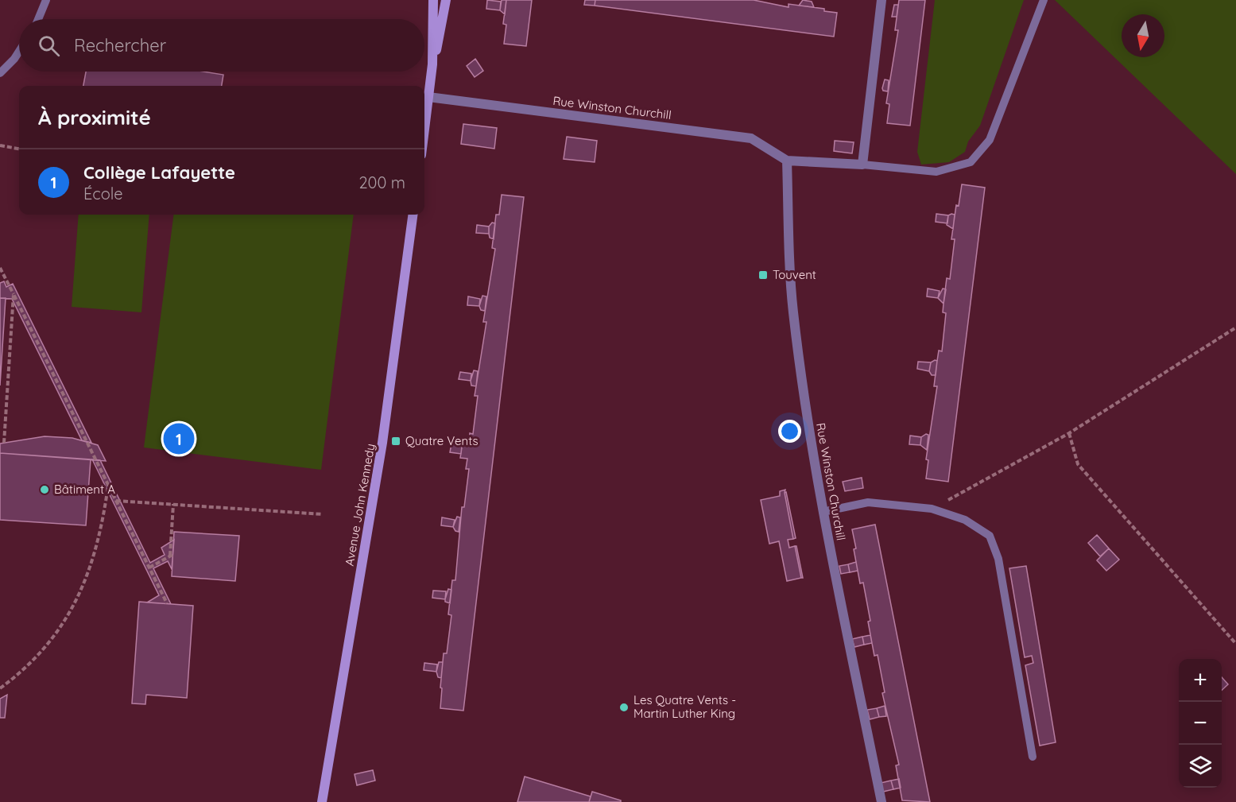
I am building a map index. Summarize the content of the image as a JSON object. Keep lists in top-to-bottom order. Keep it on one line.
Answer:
{"streets":{"main road":["Avenue John Kennedy"],"street":["Rue Winston Churchill"]},"places":{"transit":["Touvent","Quatre Vents"],"other":["Bâtiment A","Les Quatre Vents - Martin Luther King"]},"north":"bottom","page":{"search":"Rechercher","heading":"À proximité","list":[{"mark":"1","name":"Collège Lafayette","note":"École","value":"200 m"}],"pins":"1","map_buttons":["+","−"]}}
